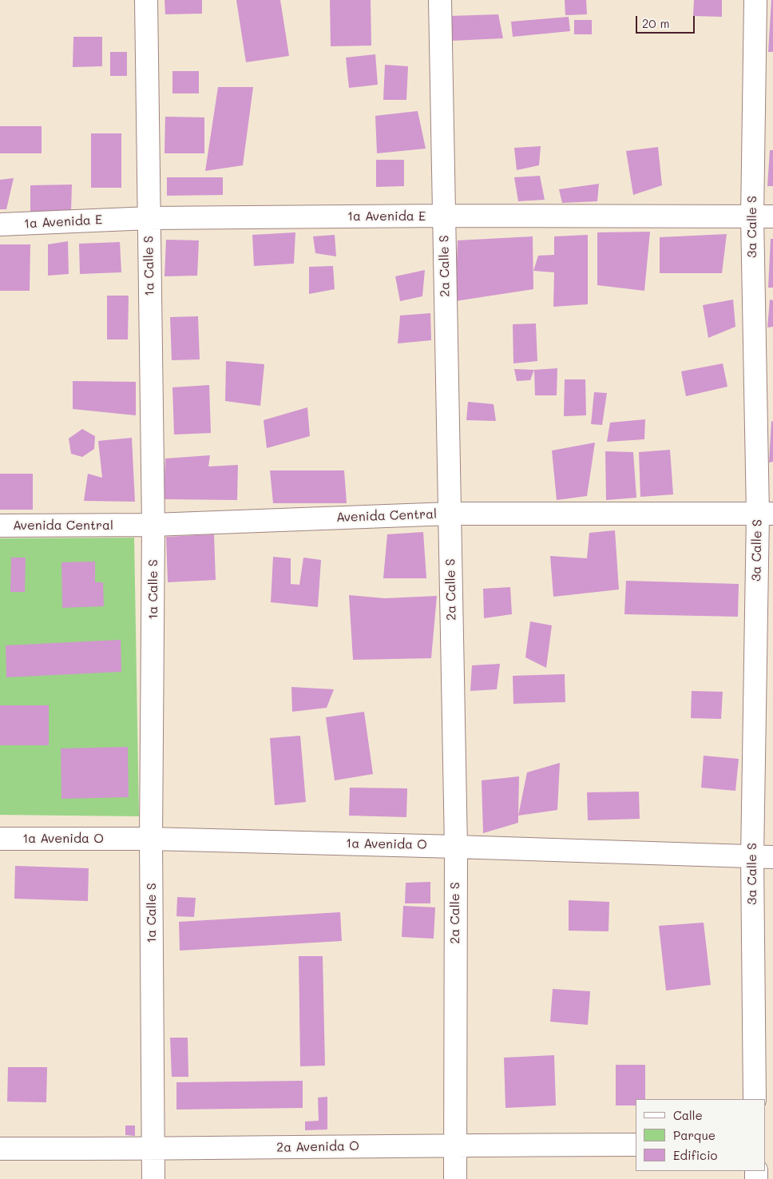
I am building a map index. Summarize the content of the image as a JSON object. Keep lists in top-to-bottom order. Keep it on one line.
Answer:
{"streets":{"street":["1a Avenida E","3a Calle S","1a Calle S","2a Calle S","Avenida Central","1a Avenida O","2a Avenida O"]},"crossings":[["1a Avenida E","3a Calle S"],["1a Avenida E","1a Calle S"],["1a Avenida E","2a Calle S"],["3a Calle S","Avenida Central"],["3a Calle S","1a Avenida O"],["1a Calle S","Avenida Central"],["1a Calle S","1a Avenida O"],["1a Calle S","2a Avenida O"],["2a Calle S","Avenida Central"],["2a Calle S","1a Avenida O"],["2a Calle S","2a Avenida O"]],"legend":["Calle","Parque","Edificio"],"scale_bar":"20 m"}
